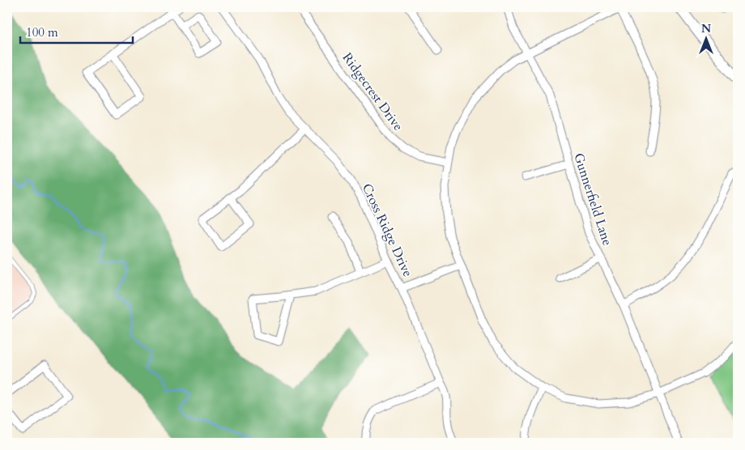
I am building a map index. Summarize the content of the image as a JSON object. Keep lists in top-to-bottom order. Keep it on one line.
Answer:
{"streets":{"street":["Ridgecrest Drive","Gunnerfield Lane","Cross Ridge Drive"]},"scale_bar":"100 m","north":"top"}
